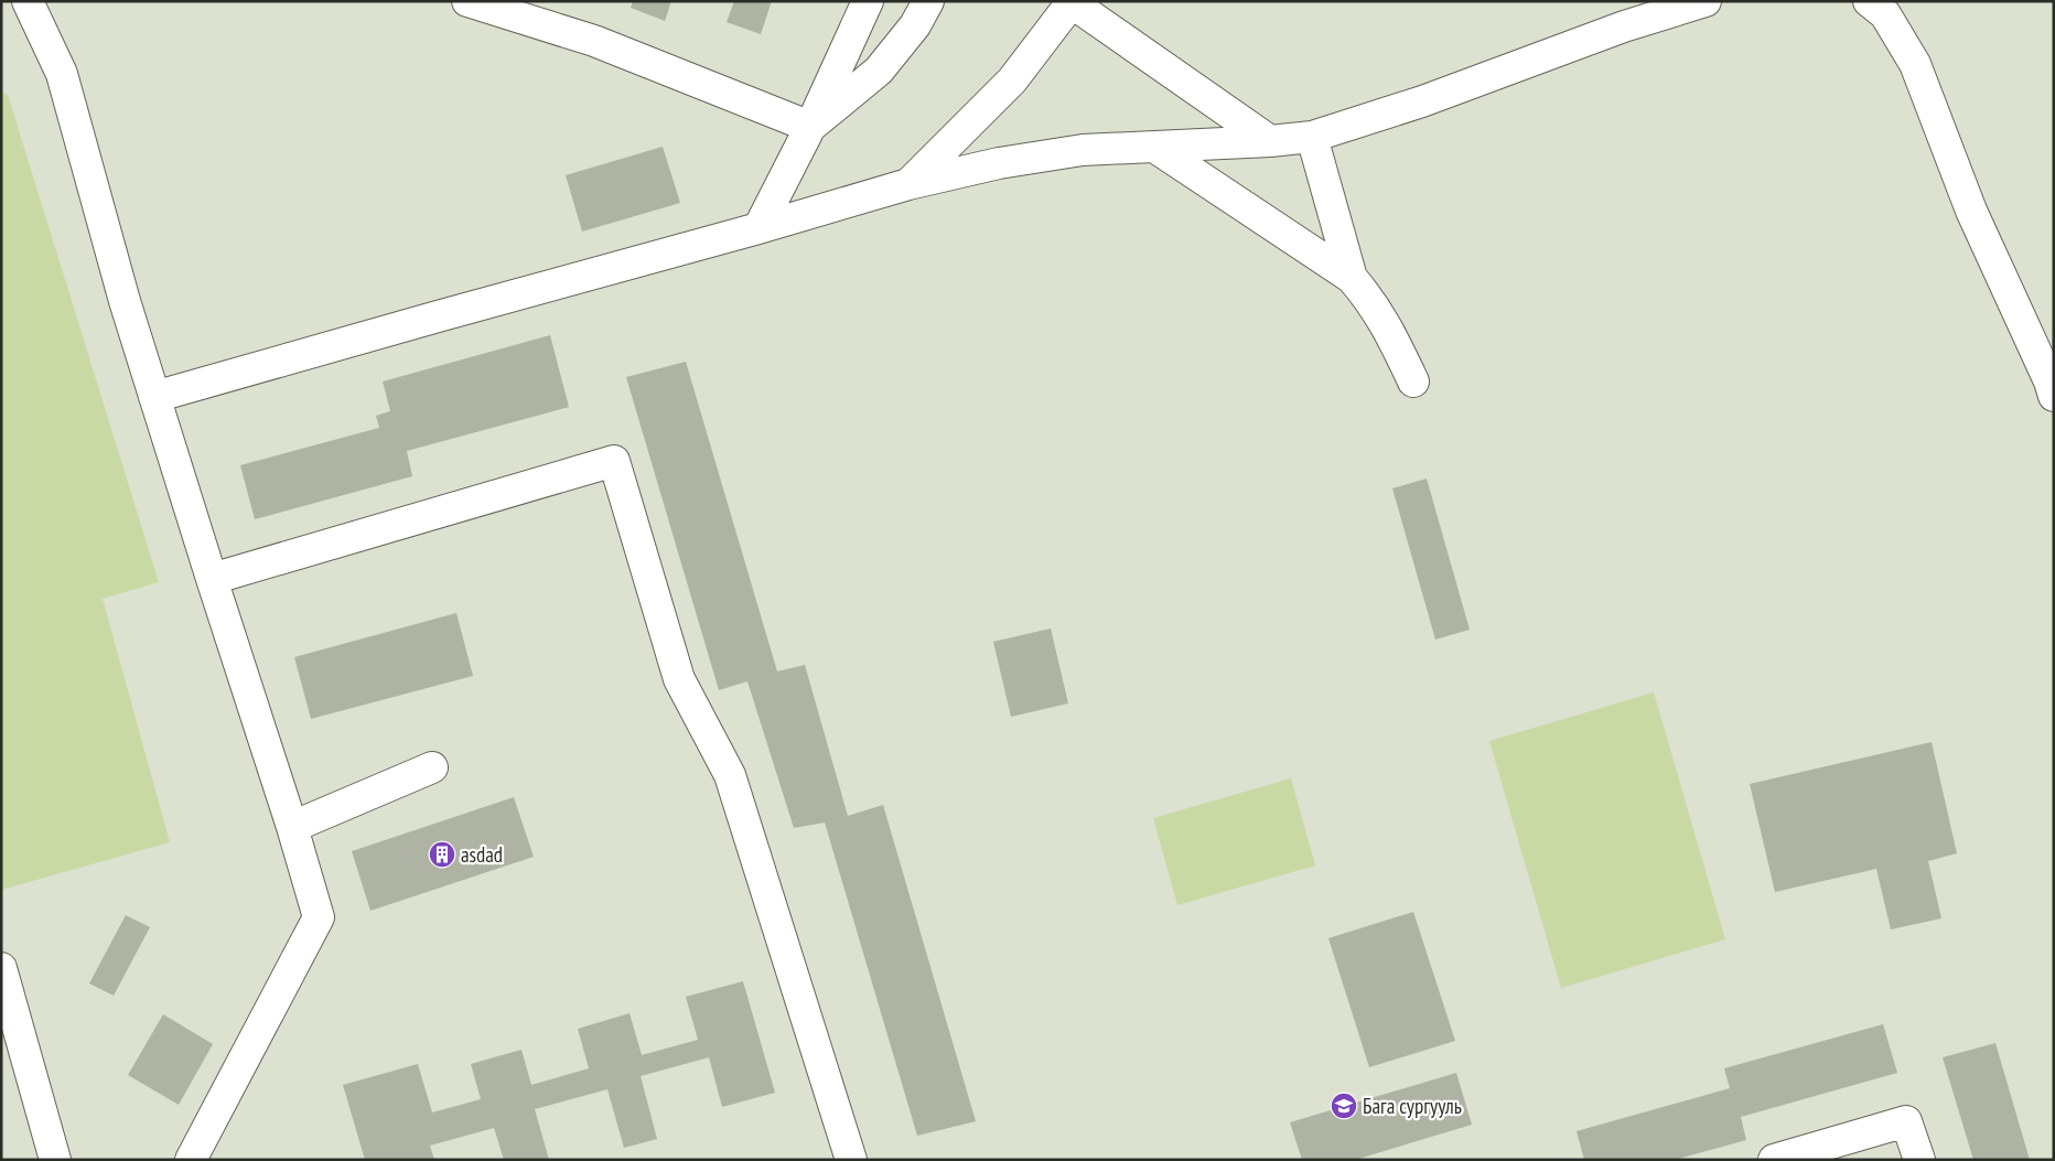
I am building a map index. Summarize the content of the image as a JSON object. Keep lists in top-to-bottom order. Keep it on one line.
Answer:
{"places":{"building":["asdad"],"school or university":["Бага сургууль"]}}
